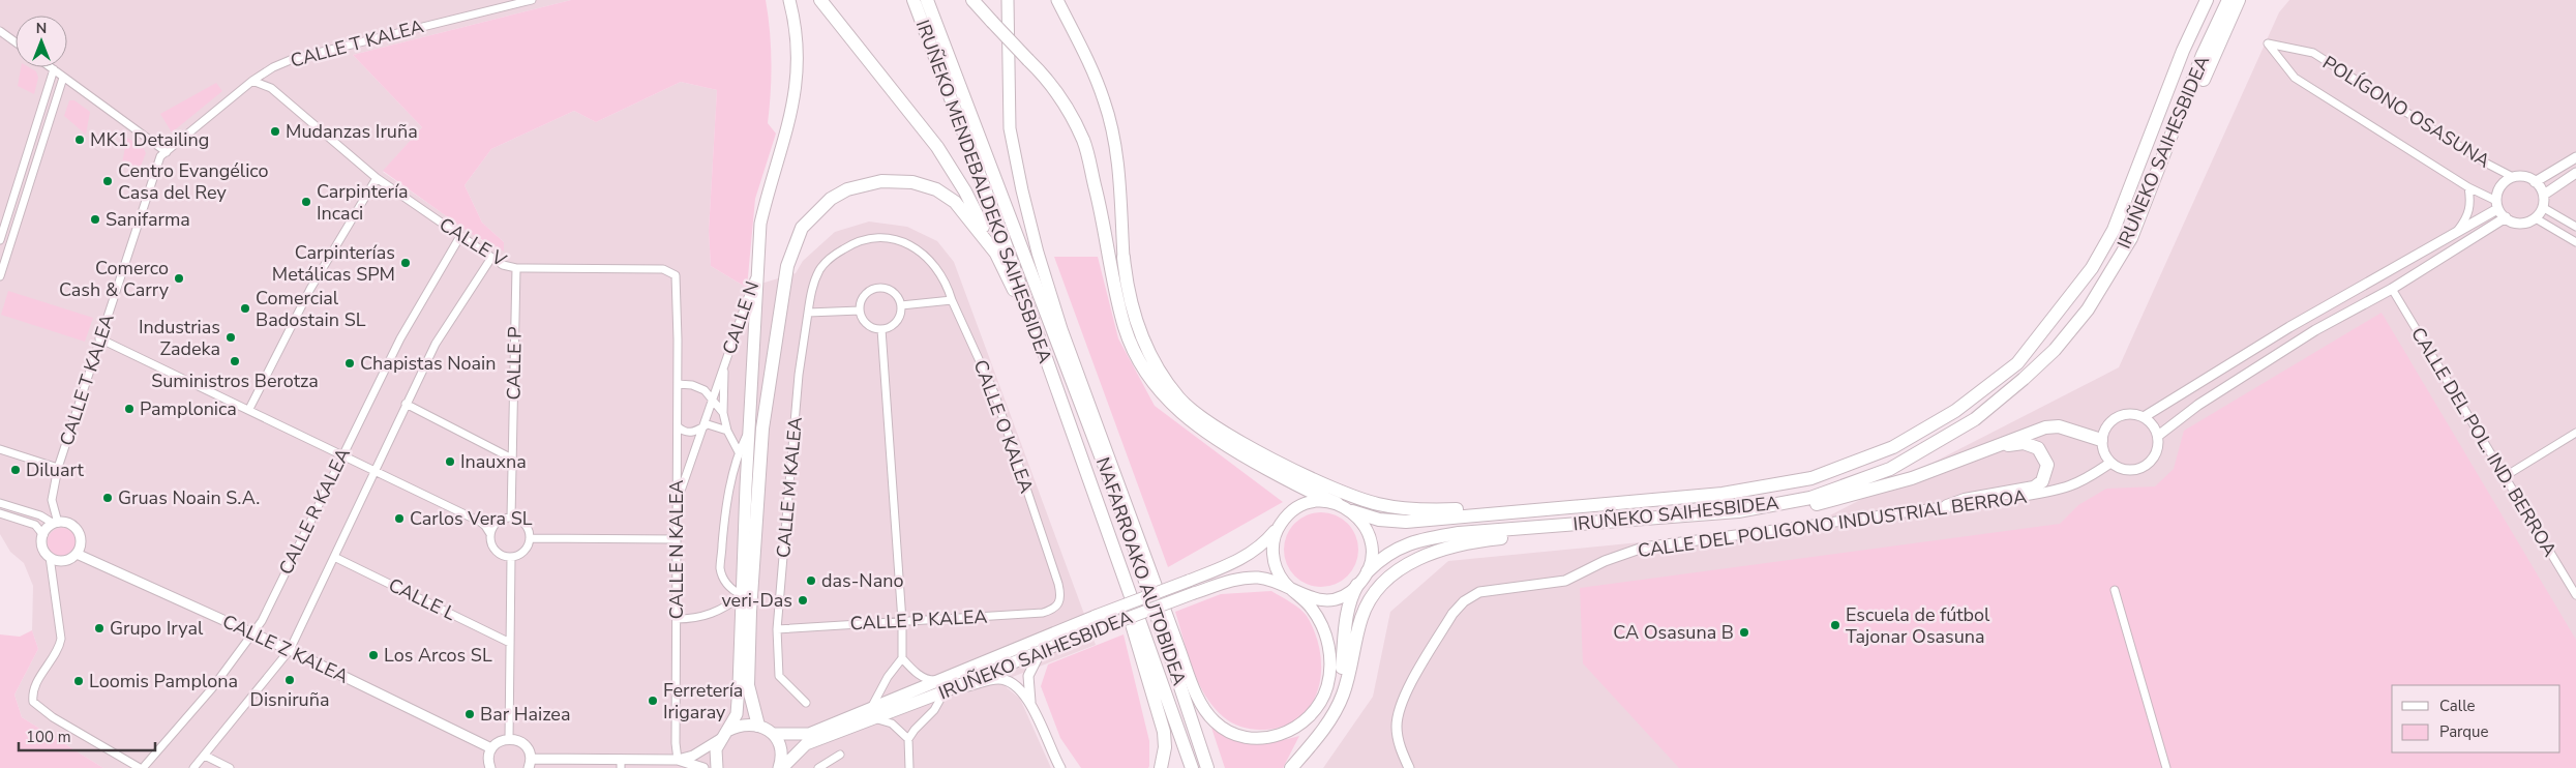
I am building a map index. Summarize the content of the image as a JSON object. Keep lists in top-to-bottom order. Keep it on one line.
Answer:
{"streets":{"highway":["IRUÑEKO SAIHESBIDEA","IRUÑEKO MENDEBALDEKO SAIHESBIDEA","NAFARROAKO AUTOBIDEA"],"street":["CALLE T KALEA","POLÍGONO OSASUNA","CALLE V","CALLE N","CALLE P","CALLE O KALEA","CALLE DEL POL. IND. BERROA","CALLE M KALEA","CALLE R KALEA","CALLE DEL POLIGONO INDUSTRIAL BERROA","CALLE N KALEA","CALLE L","CALLE P KALEA","CALLE Z KALEA"]},"crossings":[["CALLE T KALEA","CALLE V"],["CALLE T KALEA","CALLE Z KALEA"],["POLÍGONO OSASUNA","CALLE DEL POLIGONO INDUSTRIAL BERROA"],["IRUÑEKO MENDEBALDEKO SAIHESBIDEA","NAFARROAKO AUTOBIDEA"],["CALLE V","CALLE P"],["CALLE V","CALLE R KALEA"],["CALLE V","CALLE N KALEA"],["CALLE N","CALLE N KALEA"],["CALLE O KALEA","CALLE M KALEA"],["CALLE O KALEA","CALLE P KALEA"],["CALLE M KALEA","CALLE P KALEA"],["CALLE R KALEA","CALLE L"],["CALLE R KALEA","CALLE Z KALEA"]],"places":["Mudanzas Iruña","MK1 Detailing","Centro Evangélico Casa del Rey","Carpintería Incaci","Sanifarma","Carpinterías Metálicas SPM","Comerco Cash & Carry","Comercial Badostain SL","Industrias Zadeka","Suministros Berotza","Chapistas Noain","Pamplonica","Inauxna","Diluart","Gruas Noain S.A.","Carlos Vera SL","das-Nano","veri-Das","Escuela de fútbol Tajonar Osasuna","Grupo Iryal","CA Osasuna B","Los Arcos SL","Disniruña","Loomis Pamplona","Ferretería Irigaray","Bar Haizea"],"legend":["Calle","Parque"],"scale_bar":"100 m","north":"top"}
